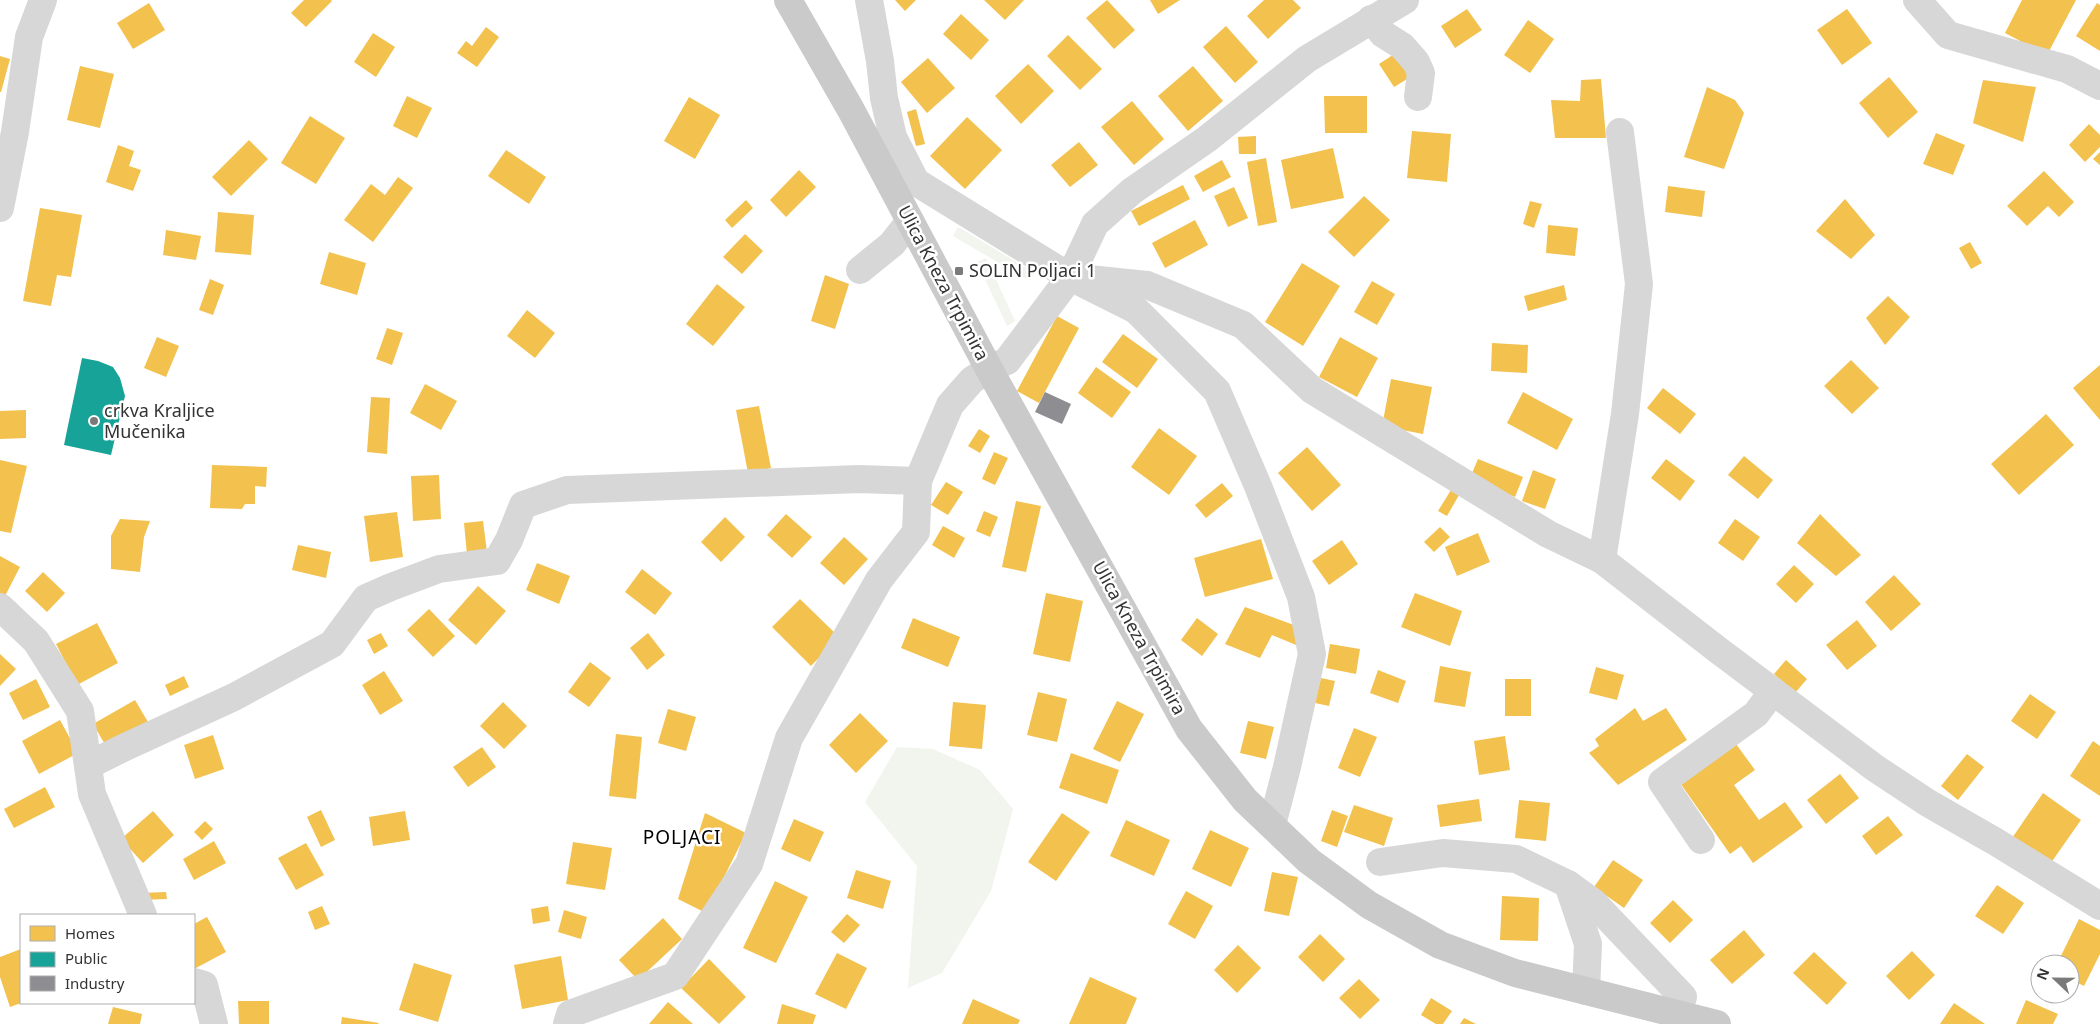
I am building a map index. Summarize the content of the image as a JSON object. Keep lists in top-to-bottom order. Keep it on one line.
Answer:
{"streets":{"main road":["Ulica Kneza Trpimira"]},"districts":["POLJACI"],"places":{"transit":["SOLIN Poljaci 1"],"other":["crkva Kraljice Mučenika"]},"legend":["Homes","Public","Industry"],"north":"left"}
